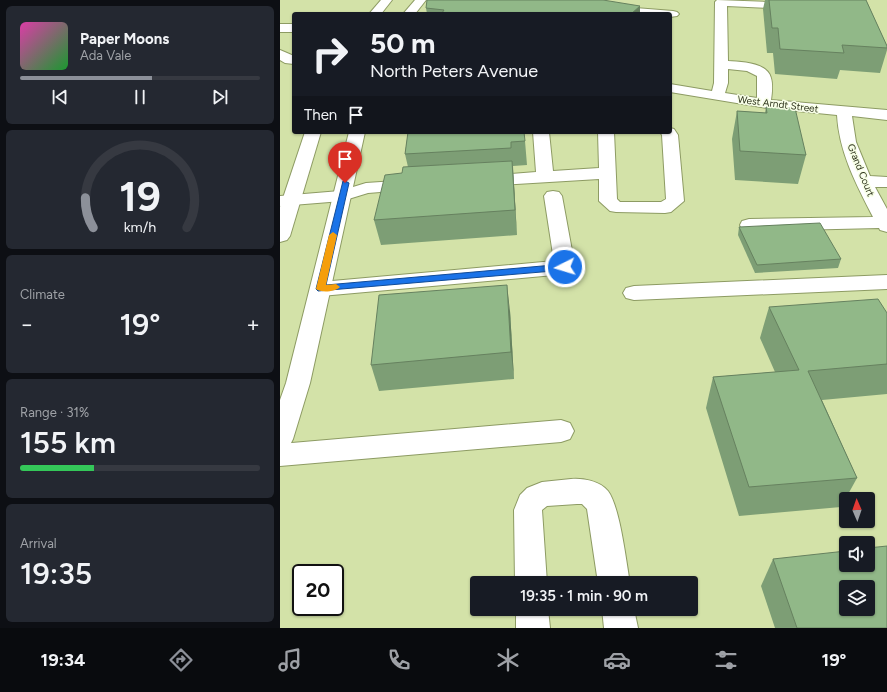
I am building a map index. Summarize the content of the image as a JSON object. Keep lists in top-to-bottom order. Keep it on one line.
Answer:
{"streets":{"main road":["West Arndt Street","Grand Court"]},"crossings":[["West Arndt Street","Grand Court"]],"north":"top","page":{"turn":["50 m","North Peters Avenue"],"song":["Paper Moons","Ada Vale"],"then":"Then","tile":["Climate",["Range · 31%","155 km"],["Arrival","19:35"]],"heat":["−","19°","+"],"limit":"20","trip":"19:35 · 1 min · 90 m","tabs":["19:34","19°"],"gauge":["19","km/h"]}}
